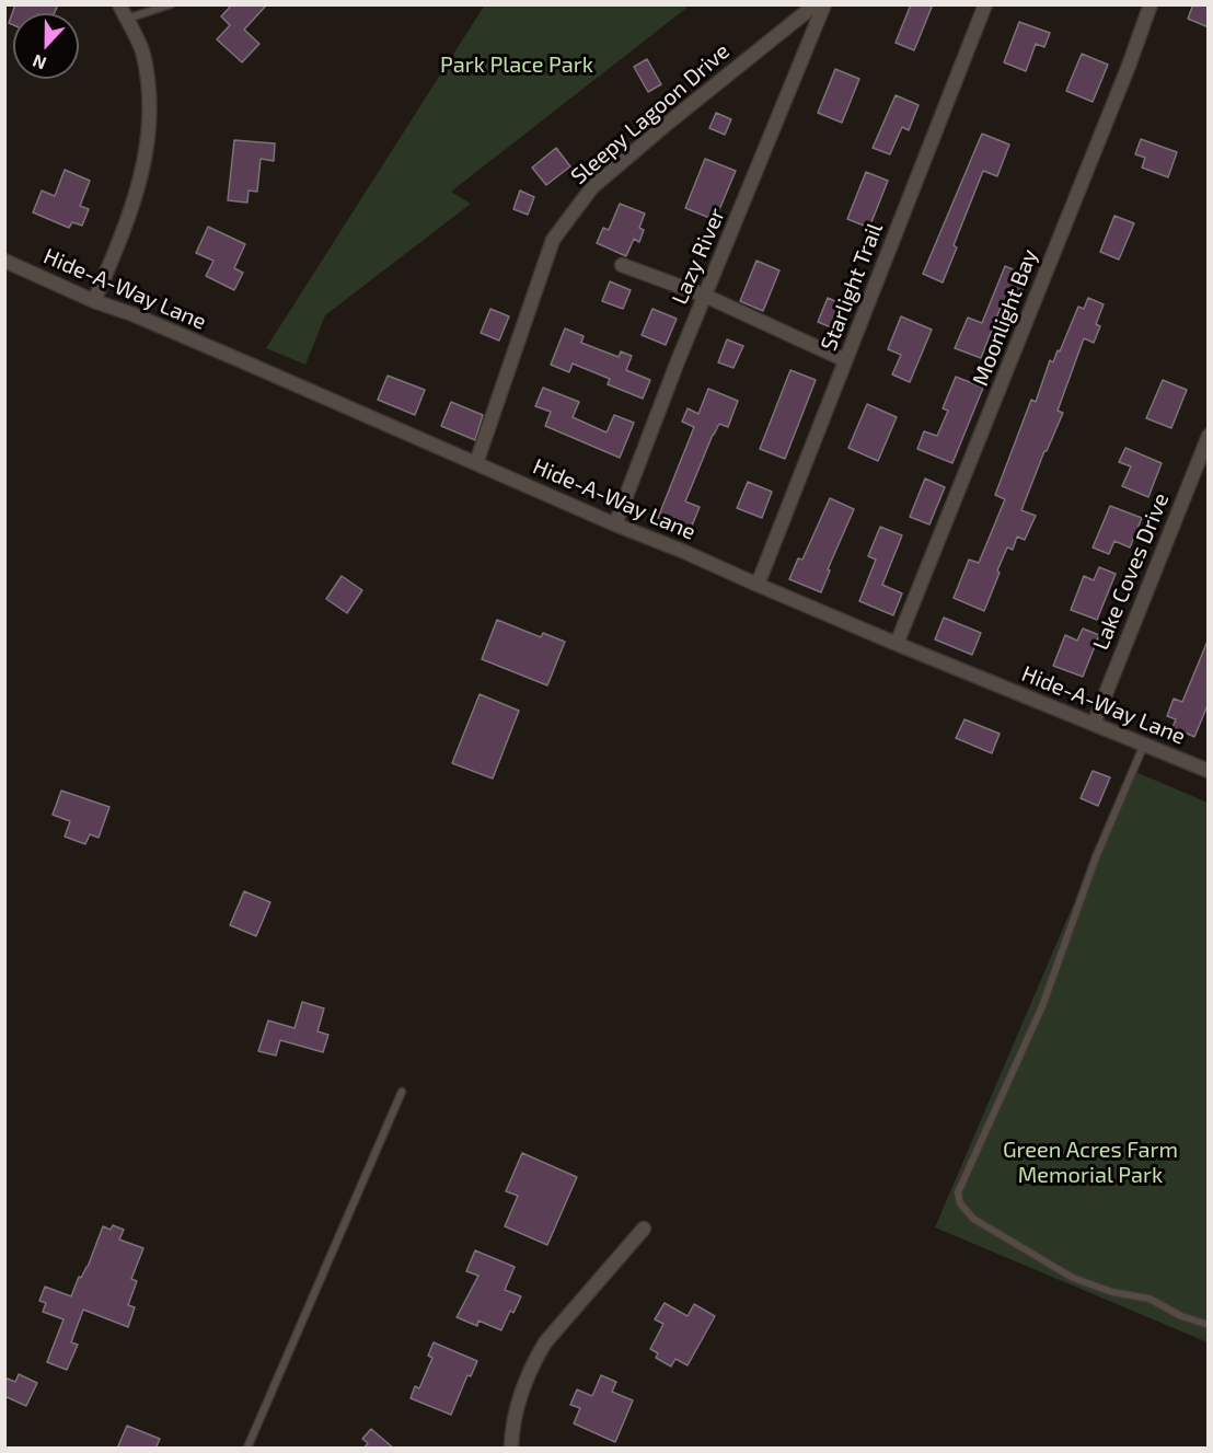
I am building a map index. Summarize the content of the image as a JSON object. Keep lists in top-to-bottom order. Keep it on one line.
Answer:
{"streets":{"street":["Sleepy Lagoon Drive","Lazy River","Starlight Trail","Hide-A-Way Lane","Moonlight Bay","Lake Coves Drive"]},"crossings":[["Sleepy Lagoon Drive","Hide-A-Way Lane"],["Lazy River","Hide-A-Way Lane"],["Starlight Trail","Hide-A-Way Lane"],["Hide-A-Way Lane","Moonlight Bay"],["Hide-A-Way Lane","Lake Coves Drive"]],"parks":["Park Place Park","Green Acres Farm Memorial Park"],"north":"bottom"}
